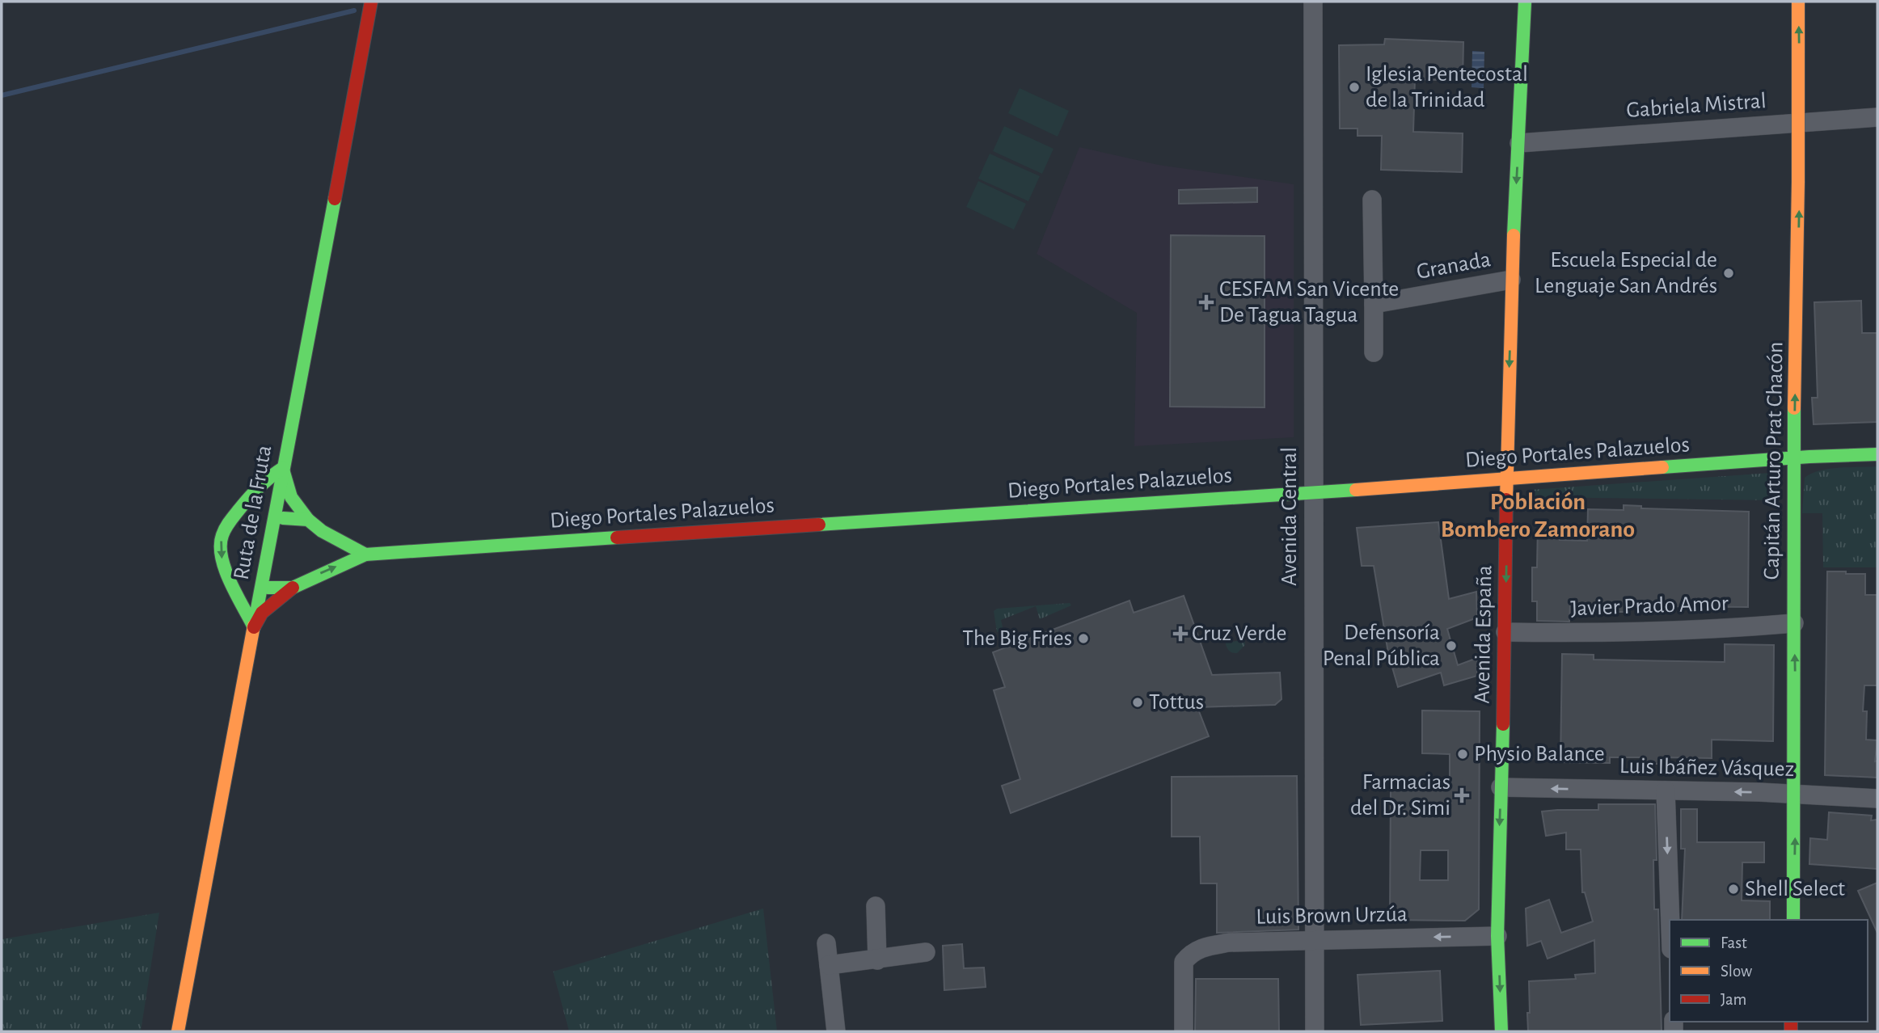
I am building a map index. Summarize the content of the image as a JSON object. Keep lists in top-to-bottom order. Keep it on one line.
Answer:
{"streets":{"main road":["Diego Portales Palazuelos","Capitán Arturo Prat Chacón","Ruta de la Fruta","Avenida España"],"street":["Gabriela Mistral","Granada","Avenida Central","Javier Prado Amor","Luis Ibáñez Vásquez","Luis Brown Urzúa"]},"crossings":[["Gabriela Mistral","Capitán Arturo Prat Chacón"],["Gabriela Mistral","Avenida España"],["Granada","Avenida España"],["Diego Portales Palazuelos","Capitán Arturo Prat Chacón"],["Diego Portales Palazuelos","Avenida Central"],["Diego Portales Palazuelos","Avenida España"],["Capitán Arturo Prat Chacón","Javier Prado Amor"],["Capitán Arturo Prat Chacón","Luis Ibáñez Vásquez"],["Avenida Central","Luis Brown Urzúa"],["Javier Prado Amor","Avenida España"],["Avenida España","Luis Ibáñez Vásquez"],["Avenida España","Luis Brown Urzúa"]],"one_way":["Capitán Arturo Prat Chacón","Avenida España","Luis Ibáñez Vásquez","Luis Brown Urzúa"],"districts":["Población Bombero Zamorano"],"places":{"other":["Iglesia Pentecostal de la Trinidad","Escuela Especial de Lenguaje San Andrés","The Big Fries","Defensoría Penal Pública","Tottus","Physio Balance","Shell Select"],"health":["CESFAM San Vicente De Tagua Tagua","Cruz Verde","Farmacias del Dr. Simi"]},"legend":["Fast","Slow","Jam"]}
